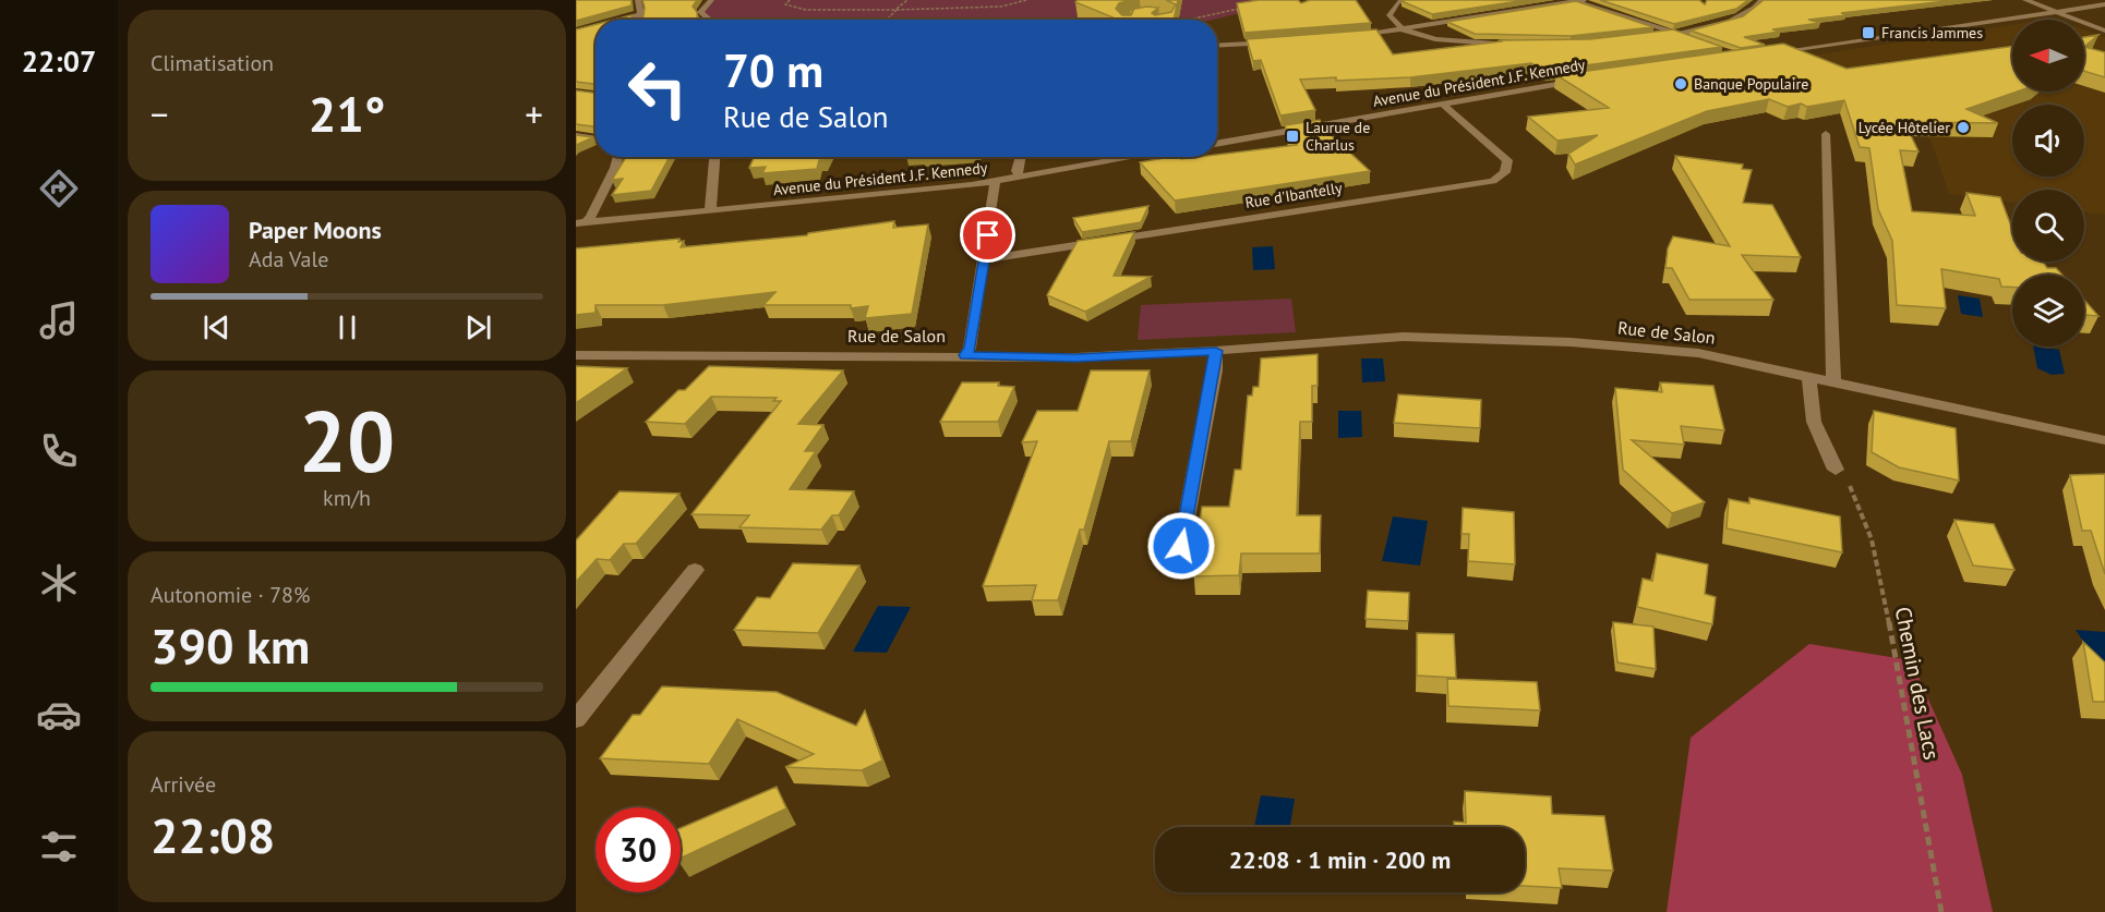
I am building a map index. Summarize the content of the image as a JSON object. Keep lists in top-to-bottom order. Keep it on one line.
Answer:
{"streets":{"street":["Avenue du Président J.F. Kennedy","Rue d'Ibantelly","Rue de Salon"],"path":["Chemin des Lacs"]},"crossings":[["Avenue du Président J.F. Kennedy","Rue d'Ibantelly"]],"places":{"transit":["Francis Jammes","Laurue de Charlus"],"other":["Banque Populaire","Lycée Hôtelier"]},"north":"left","page":{"tabs":"22:07","tile":["Climatisation",["20","km/h"],["Autonomie · 78%","390 km"],["Arrivée","22:08"]],"turn":["70 m","Rue de Salon"],"heat":["−","21°","+"],"song":["Paper Moons","Ada Vale"],"limit":"30","trip":"22:08 · 1 min · 200 m"}}
